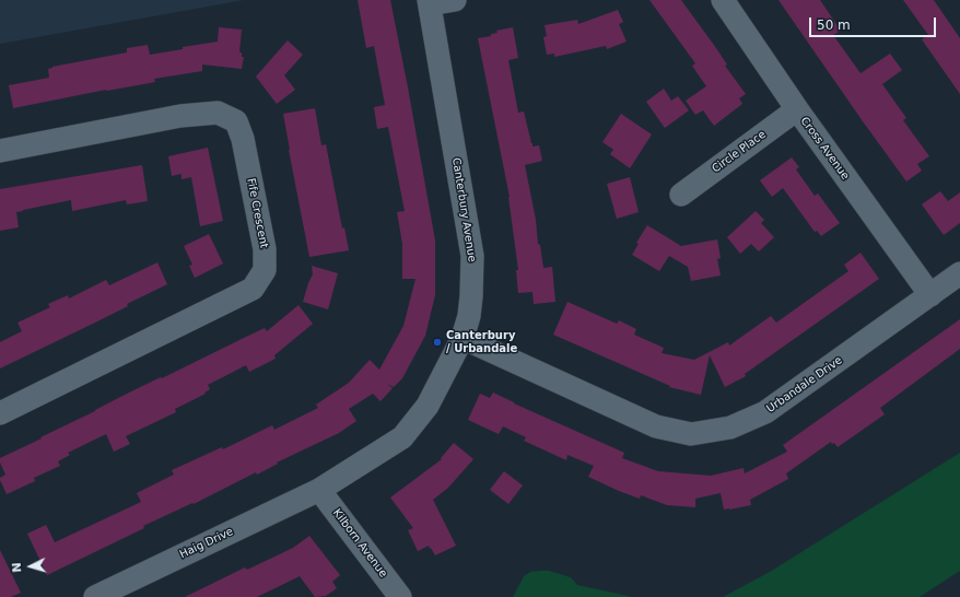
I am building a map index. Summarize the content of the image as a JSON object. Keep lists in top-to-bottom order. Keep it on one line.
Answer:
{"streets":{"street":["Cross Avenue","Circle Place","Canterbury Avenue","Fife Crescent","Urbandale Drive","Haig Drive","Kilborn Avenue"]},"crossings":[["Cross Avenue","Circle Place"],["Cross Avenue","Urbandale Drive"],["Canterbury Avenue","Urbandale Drive"],["Canterbury Avenue","Haig Drive"],["Canterbury Avenue","Kilborn Avenue"],["Haig Drive","Kilborn Avenue"]],"places":["Canterbury / Urbandale"],"scale_bar":"50 m","north":"left"}
